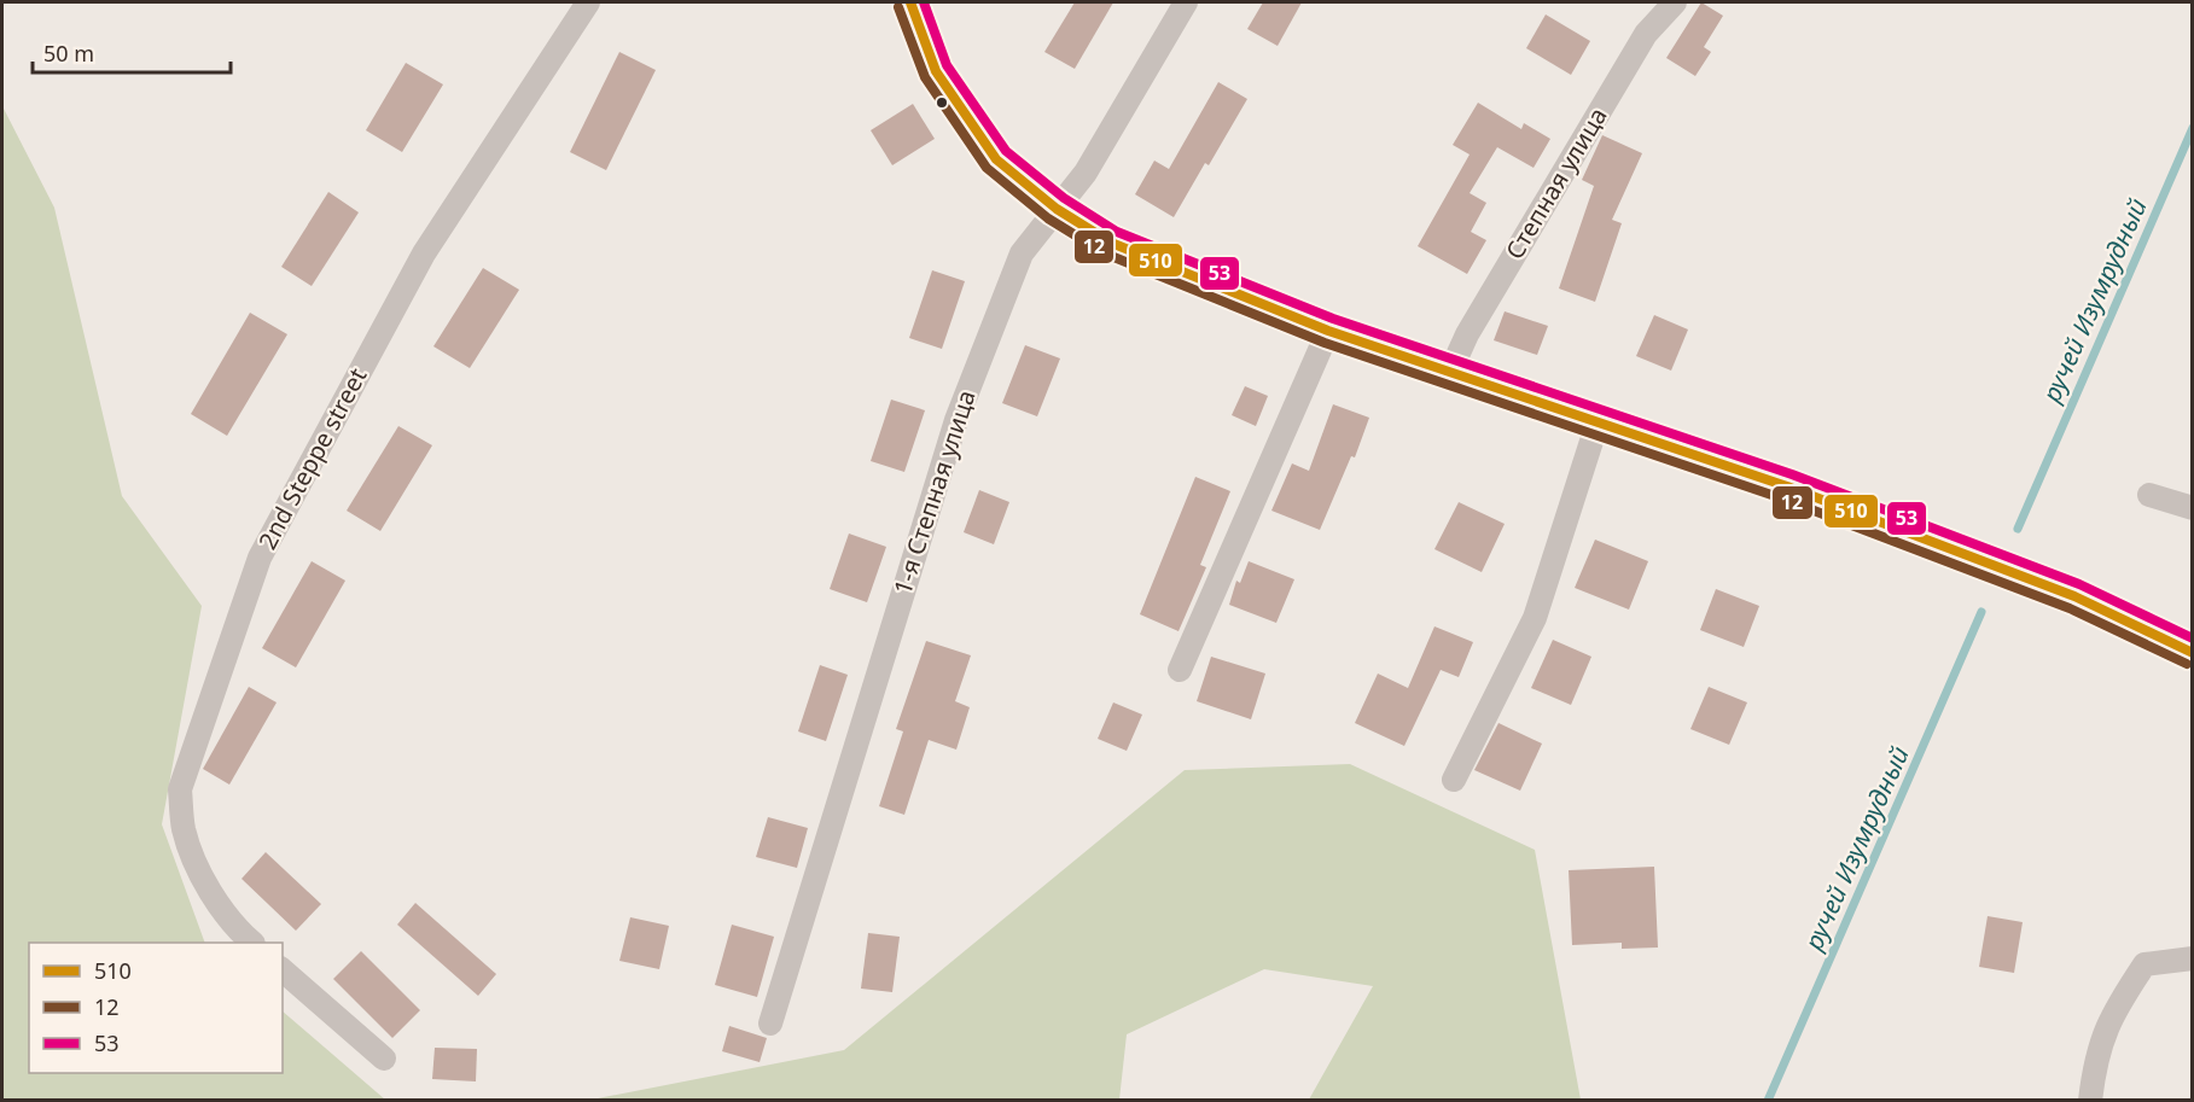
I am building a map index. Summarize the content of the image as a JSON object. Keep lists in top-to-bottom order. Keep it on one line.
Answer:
{"streets":{"street":["Степная улица","2nd Steppe street","1-я Степная улица"]},"water":["ручей Изумрудный"],"lines":["transit line 510","transit line 53","transit line 12"],"legend":["510","12","53"],"scale_bar":"50 m"}
